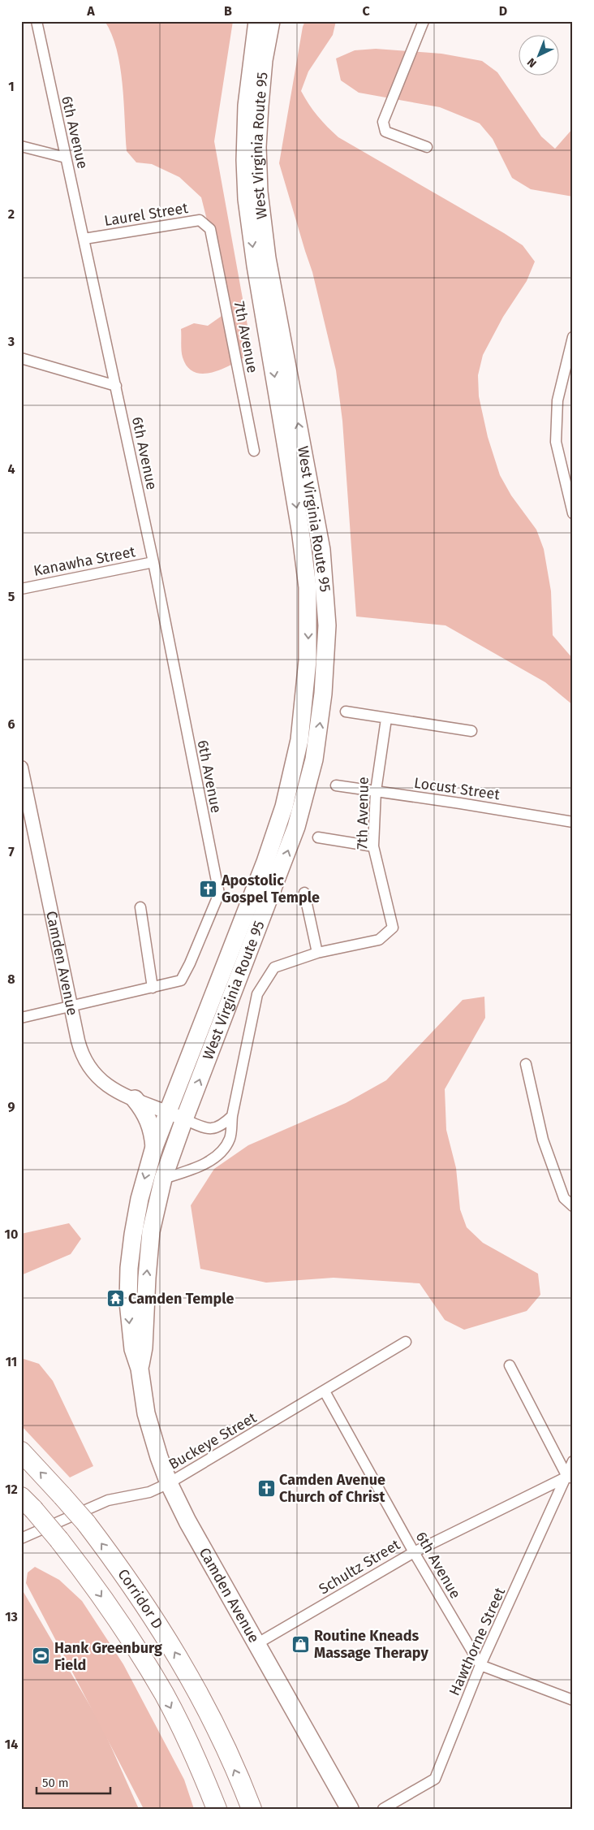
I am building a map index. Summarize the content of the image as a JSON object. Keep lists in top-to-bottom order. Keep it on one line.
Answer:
{"streets":{"highway":["Corridor D"],"main road":["West Virginia Route 95","Camden Avenue"],"street":["6th Avenue","Laurel Street","7th Avenue","Kanawha Street","Locust Street","Buckeye Street","Schultz Street","Hawthorne Street"]},"crossings":[["6th Avenue","Laurel Street"],["6th Avenue","Kanawha Street"],["6th Avenue","Buckeye Street"],["6th Avenue","Schultz Street"],["6th Avenue","Hawthorne Street"],["West Virginia Route 95","Camden Avenue"],["Laurel Street","7th Avenue"],["7th Avenue","Locust Street"],["Camden Avenue","Buckeye Street"],["Camden Avenue","Schultz Street"],["Schultz Street","Hawthorne Street"]],"places":{"church":["Apostolic Gospel Temple","Camden Avenue Church of Christ"],"temple":["Camden Temple"],"shop":["Routine Kneads Massage Therapy"],"sports":["Hank Greenburg Field"]},"scale_bar":"50 m","north":"bottom left","grid":{"columns":["A","B","C","D"],"rows":["1","2","3","4","5","6","7","8","9","10","11","12","13","14"]}}
